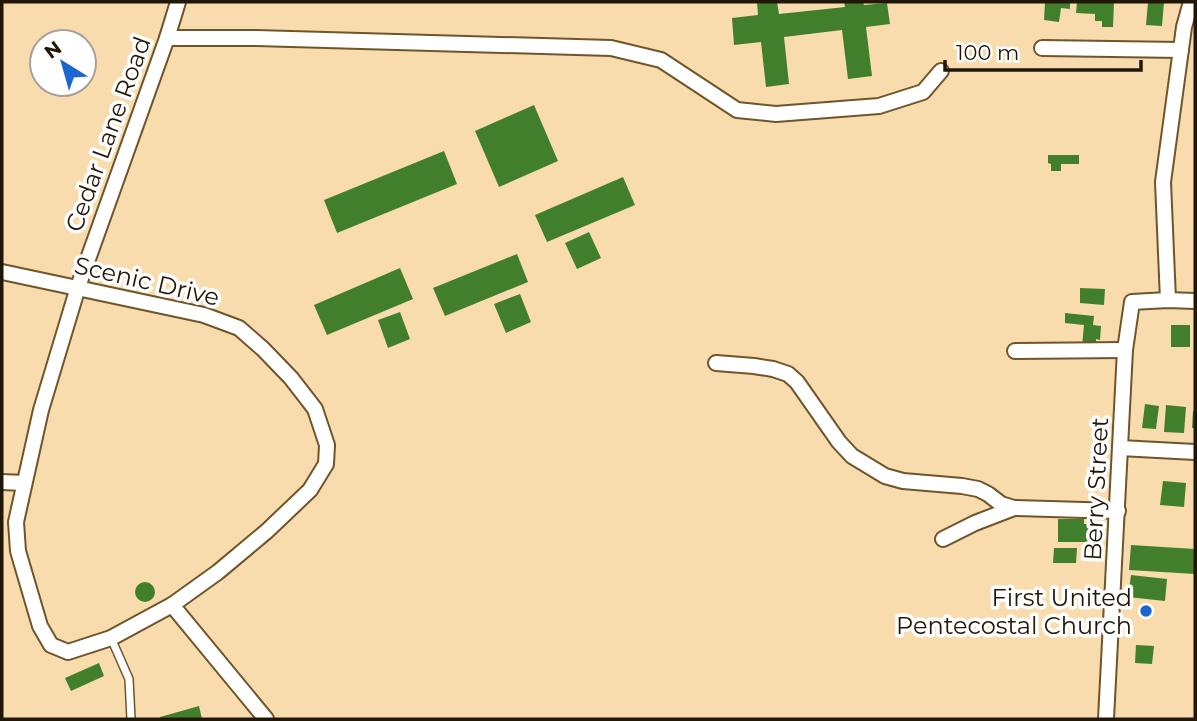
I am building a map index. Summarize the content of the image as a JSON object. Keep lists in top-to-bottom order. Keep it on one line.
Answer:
{"streets":{"street":["Cedar Lane Road","Scenic Drive","Berry Street"]},"crossings":[["Cedar Lane Road","Scenic Drive"]],"places":["First United Pentecostal Church"],"scale_bar":"100 m","north":"top left"}
